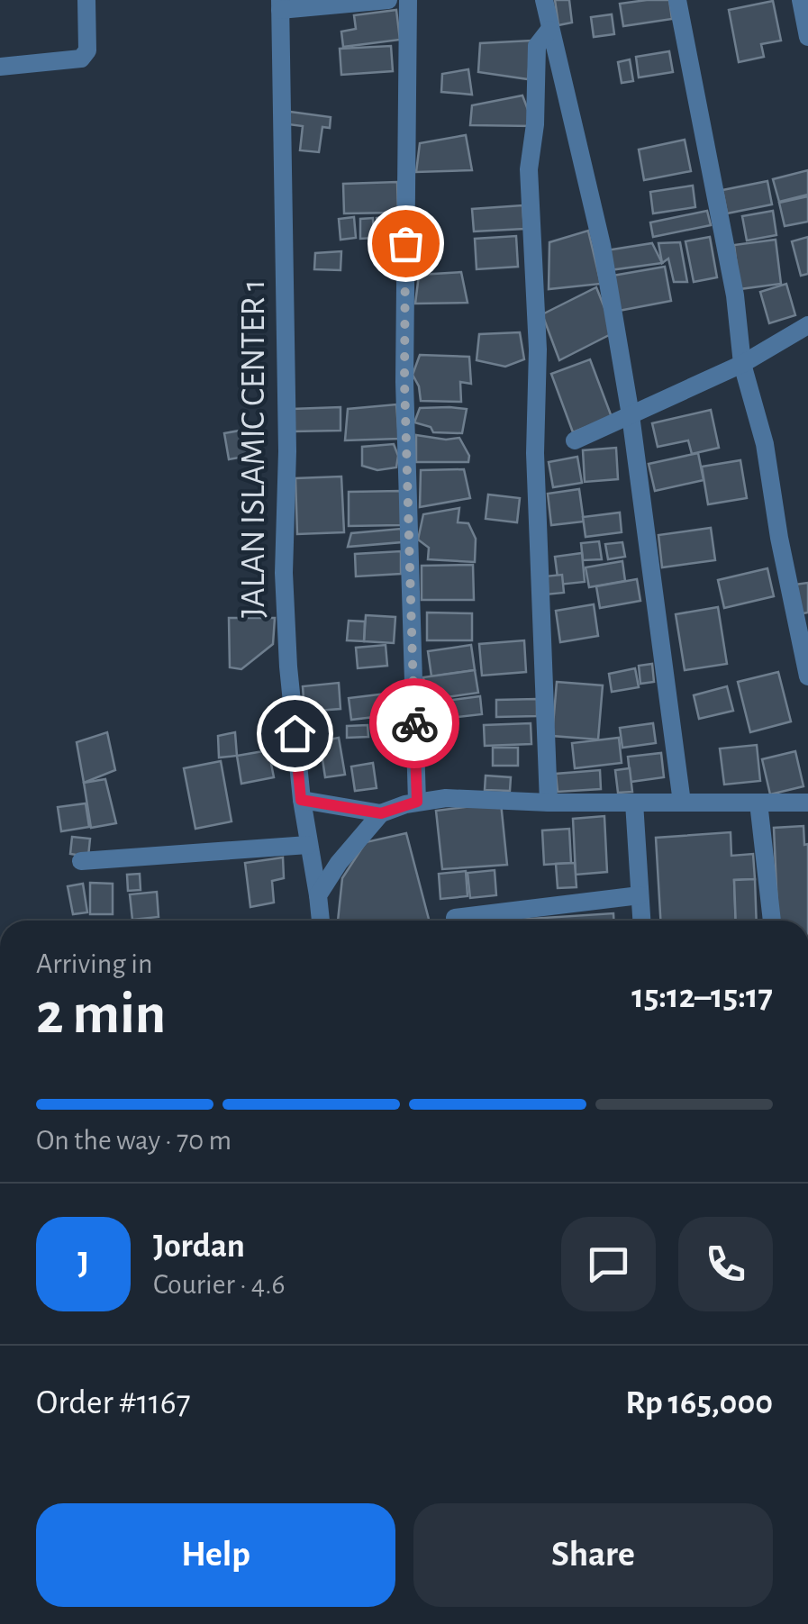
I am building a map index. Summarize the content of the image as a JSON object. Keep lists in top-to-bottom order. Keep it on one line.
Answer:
{"streets":{"street":["JALAN ISLAMIC CENTER 1"]},"page":{"heading":["2 min","Arriving in","15:12–15:17"],"panel":["Jordan","Courier · 4.6","Order #1167","Rp 165,000"],"bar":"On the way · 70 m","round":"J","buttons":["Help","Share"]}}
